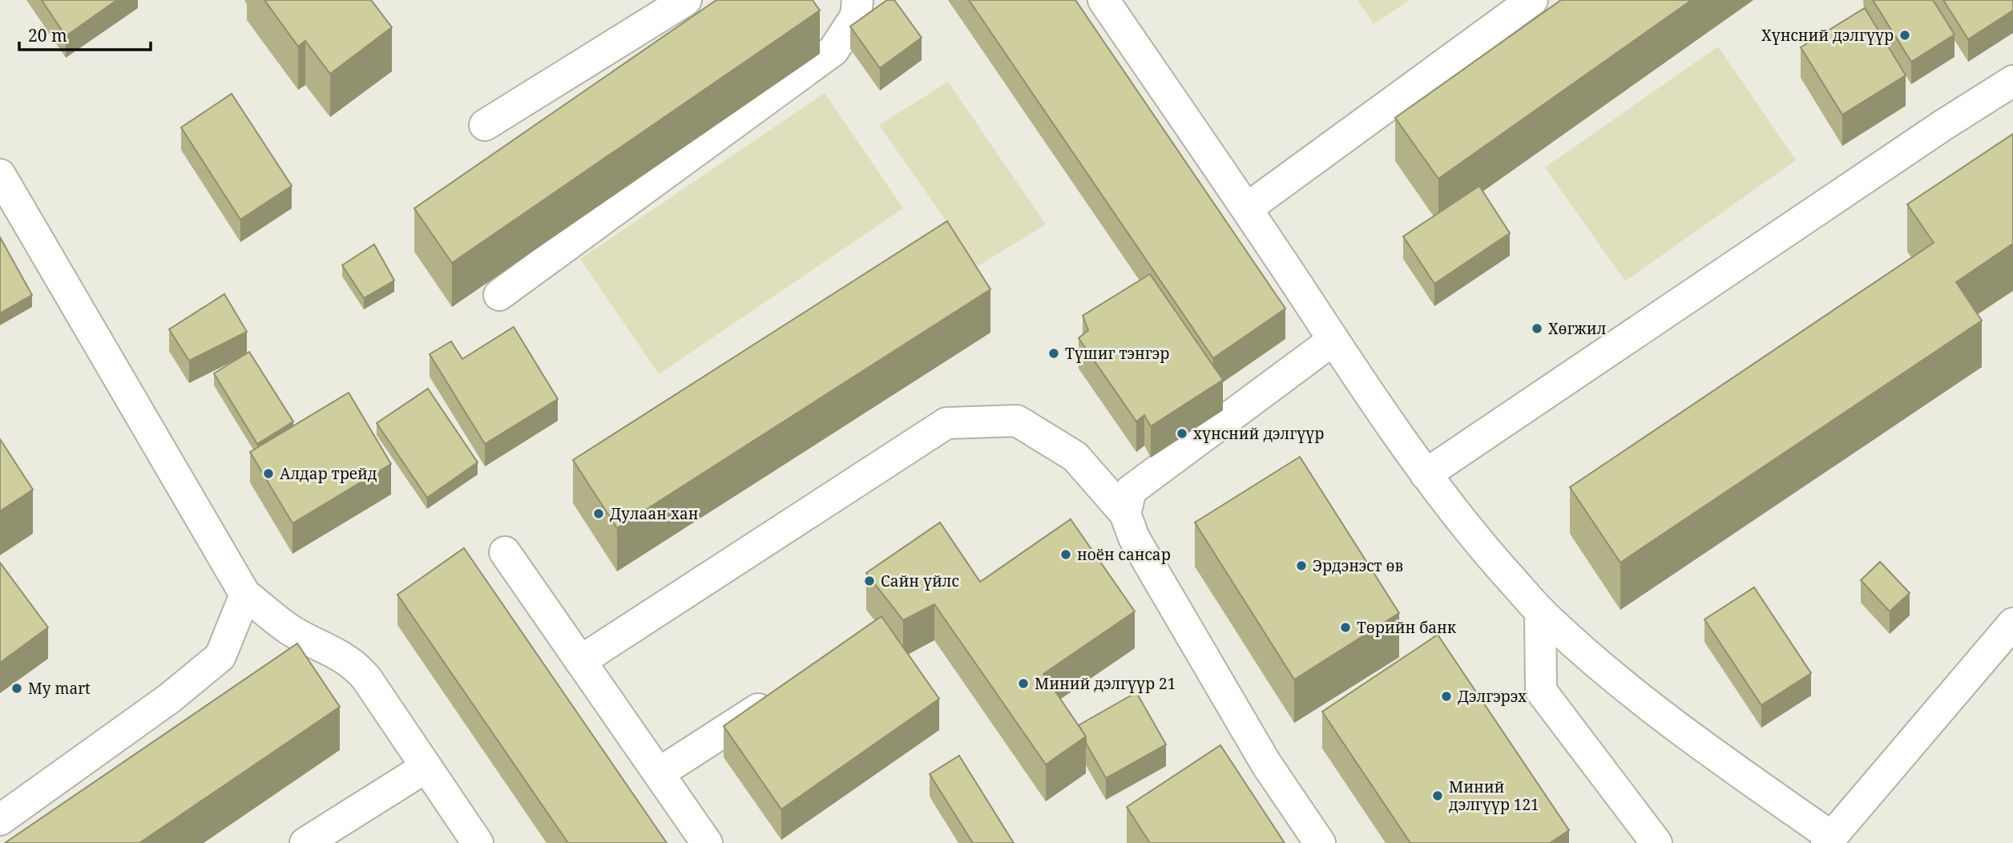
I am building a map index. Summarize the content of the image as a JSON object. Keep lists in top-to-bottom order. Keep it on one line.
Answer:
{"places":["Хүнсний дэлгүүр","Хөгжил","Түшиг тэнгэр","хүнсний дэлгүүр","Алдар трейд","Дулаан хан","ноён сансар","Эрдэнэст өв","Сайн үйлс","Төрийн банк","Миний дэлгүүр 21","My mart","Дэлгэрэх","Миний дэлгүүр 121"],"scale_bar":"20 m"}
